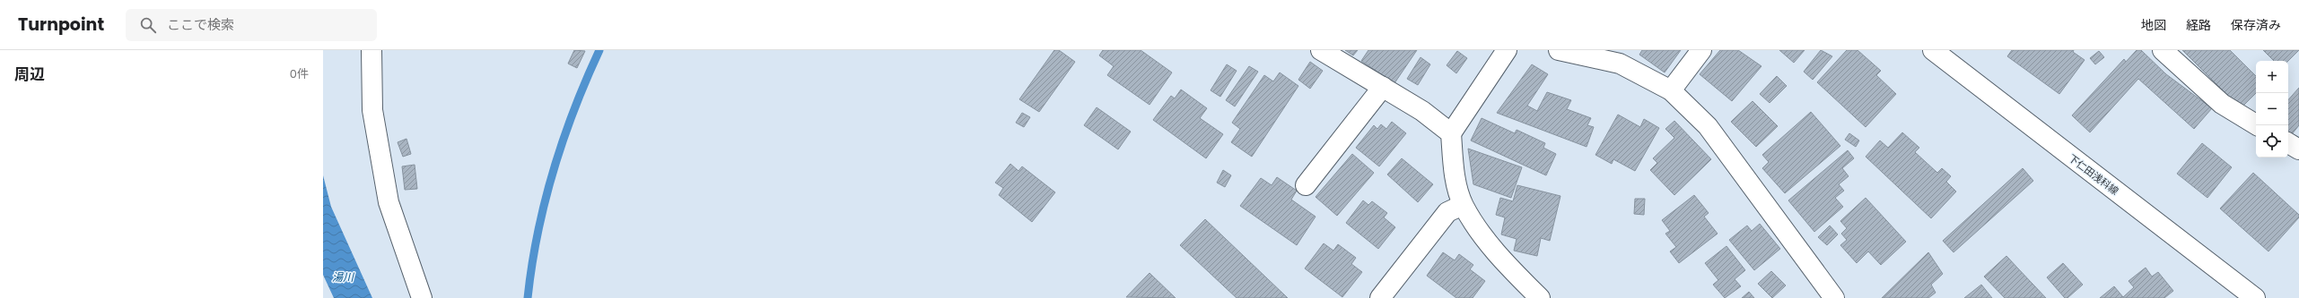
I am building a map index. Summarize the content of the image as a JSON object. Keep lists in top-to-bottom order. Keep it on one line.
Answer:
{"streets":{"street":["下仁田浅科線"]},"water":["湯川"],"page":{"header":"Turnpoint","search":"ここで検索","nav":["地図","経路","保存済み"],"heading":["周辺","0件"],"map_buttons":["+","−"]}}
